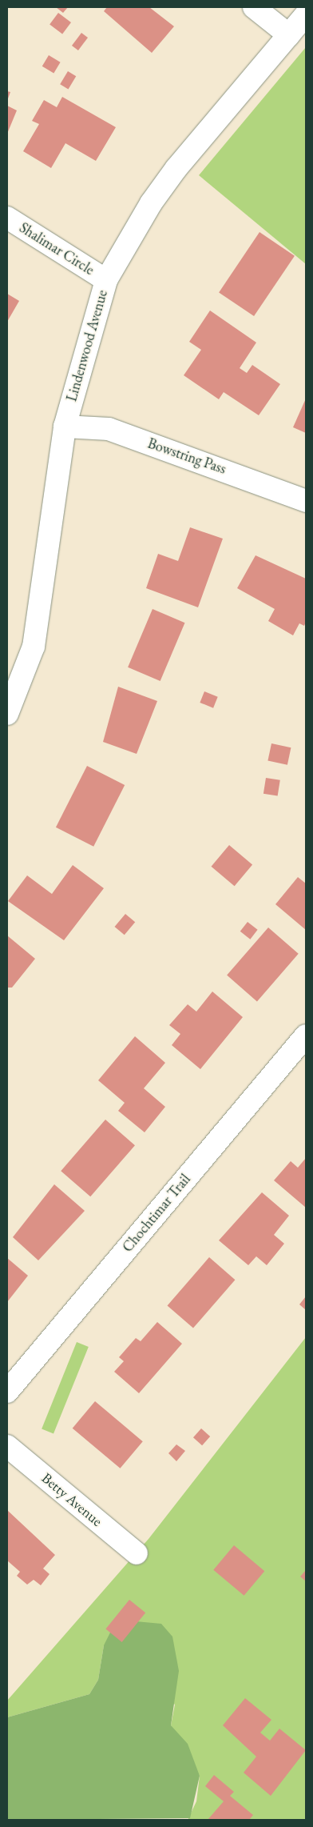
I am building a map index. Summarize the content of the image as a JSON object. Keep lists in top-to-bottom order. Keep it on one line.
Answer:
{"streets":{"street":["Shalimar Circle","Lindenwood Avenue","Bowstring Pass","Chochtimar Trail","Betty Avenue"]},"crossings":[["Shalimar Circle","Lindenwood Avenue"],["Lindenwood Avenue","Bowstring Pass"]]}
